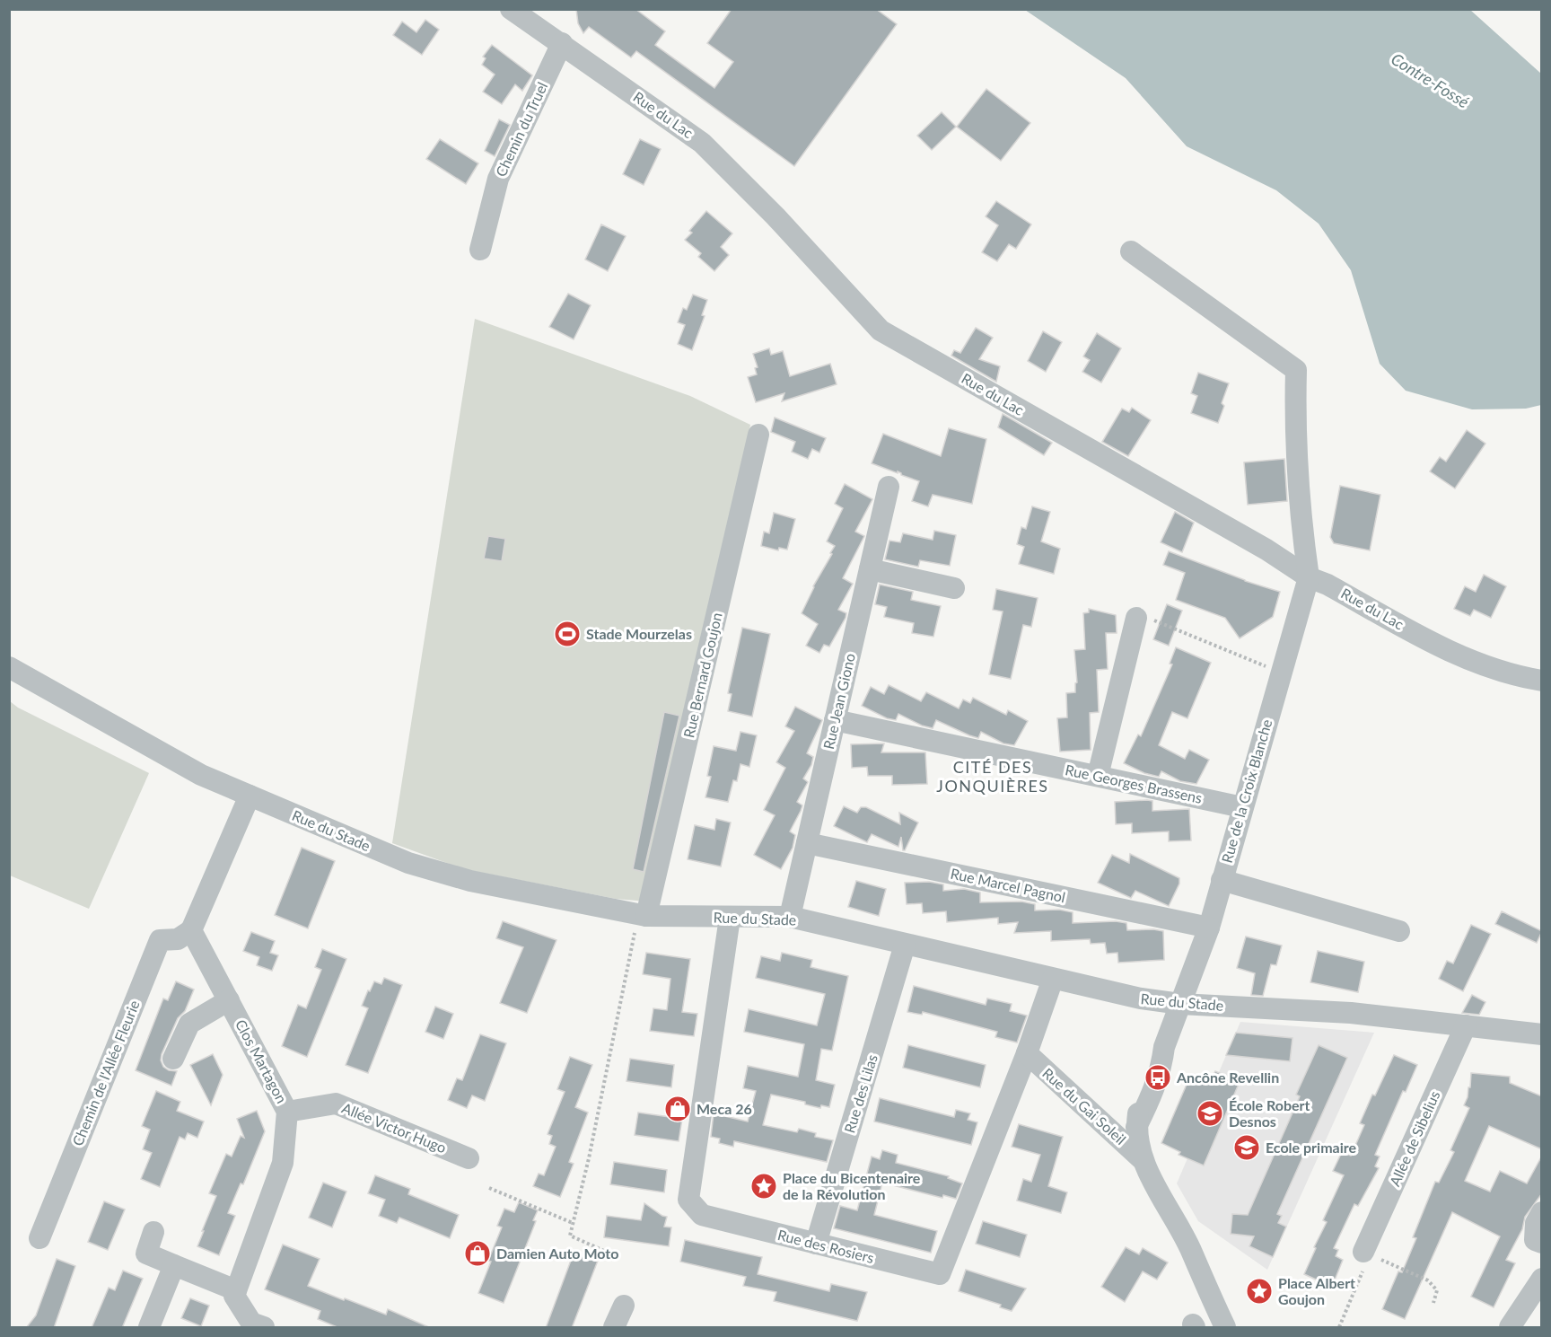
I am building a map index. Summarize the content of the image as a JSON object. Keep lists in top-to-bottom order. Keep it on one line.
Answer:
{"streets":{"street":["Rue du Lac","Chemin du Truel","Rue Bernard Goujon","Rue Jean Giono","Rue Georges Brassens","Rue de la Croix Blanche","Rue du Stade","Rue Marcel Pagnol","Clos Martagon","Chemin de l'Allée Fleurie","Rue des Lilas","Rue du Gai Soleil","Allée Victor Hugo","Allée de Sibelius","Rue des Rosiers"]},"crossings":[["Rue du Lac","Chemin du Truel"],["Rue du Lac","Rue de la Croix Blanche"],["Rue Bernard Goujon","Rue du Stade"],["Rue Jean Giono","Rue Georges Brassens"],["Rue Jean Giono","Rue du Stade"],["Rue Jean Giono","Rue Marcel Pagnol"],["Rue Georges Brassens","Rue de la Croix Blanche"],["Rue de la Croix Blanche","Rue du Stade"],["Rue de la Croix Blanche","Rue Marcel Pagnol"],["Rue de la Croix Blanche","Rue du Gai Soleil"],["Rue du Stade","Rue des Lilas"],["Rue du Stade","Allée de Sibelius"],["Rue du Stade","Rue des Rosiers"],["Clos Martagon","Chemin de l'Allée Fleurie"],["Clos Martagon","Allée Victor Hugo"],["Rue des Lilas","Rue des Rosiers"],["Rue du Gai Soleil","Rue des Rosiers"]],"districts":["CITÉ DES JONQUIÈRES"],"water":["Contre-Fossé"],"places":{"sports":["Stade Mourzelas"],"bus stop":["Ancône Revellin"],"shop":["Meca 26","Damien Auto Moto"],"school or university":["École Robert Desnos","Ecole primaire"],"place":["Place du Bicentenaire de la Révolution","Place Albert Goujon"]}}
